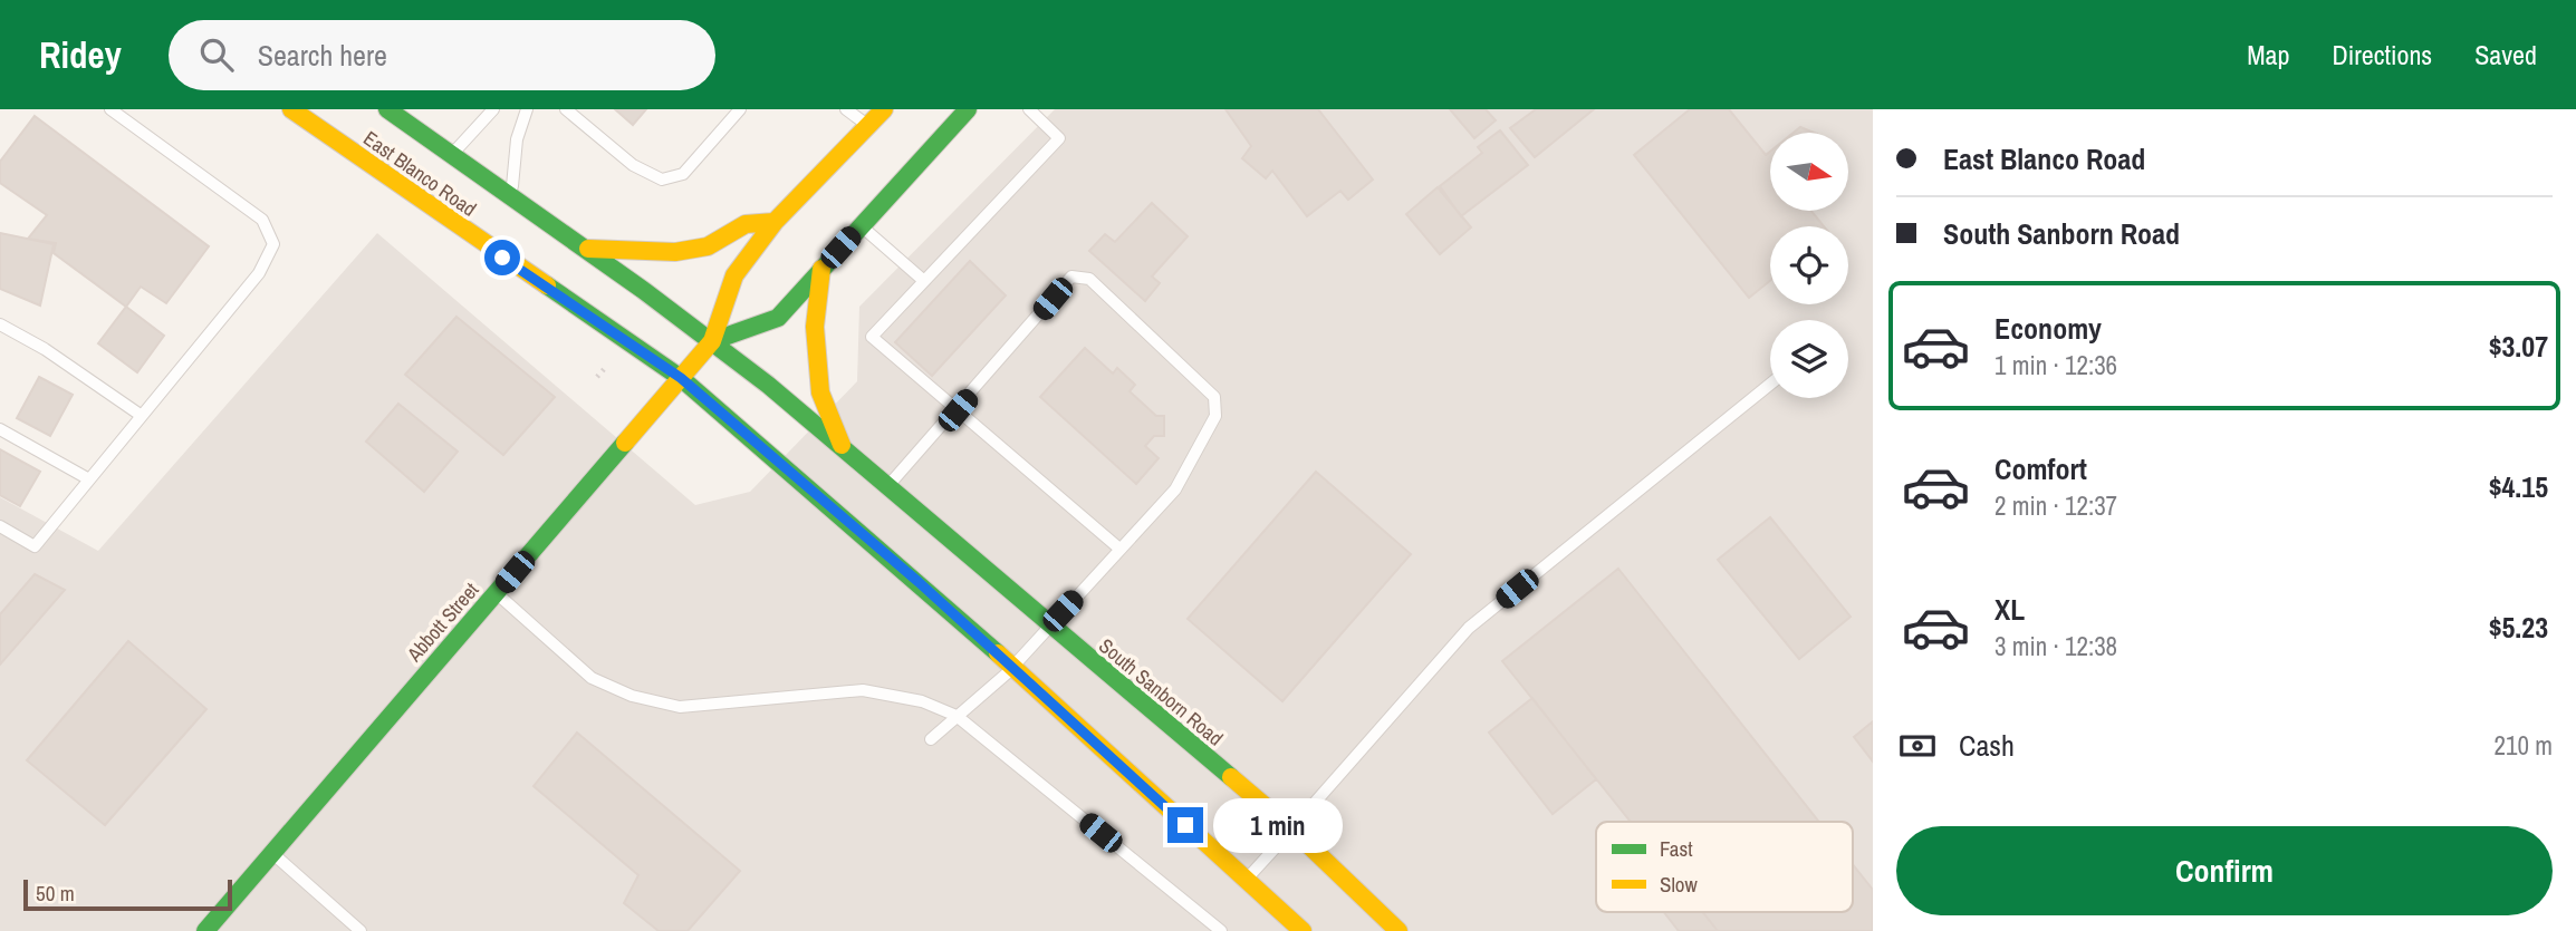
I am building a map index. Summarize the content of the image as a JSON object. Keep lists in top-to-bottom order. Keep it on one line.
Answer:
{"streets":{"main road":["East Blanco Road","Abbott Street","South Sanborn Road"]},"crossings":[["East Blanco Road","Abbott Street"],["East Blanco Road","South Sanborn Road"],["Abbott Street","South Sanborn Road"]],"legend":["Fast","Slow"],"scale_bar":"50 m","north":"right","page":{"header":"Ridey","search":"Search here","nav":["Map","Directions","Saved"],"banner":["East Blanco Road","South Sanborn Road"],"list":[{"name":"Economy","note":"1 min · 12:36","value":"$3.07"},{"name":"Comfort","note":"2 min · 12:37","value":"$4.15"},{"name":"XL","note":"3 min · 12:38","value":"$5.23"}],"pay":["Cash","210 m"],"bubble":"1 min","buttons":"Confirm","scale":"50 m"}}
